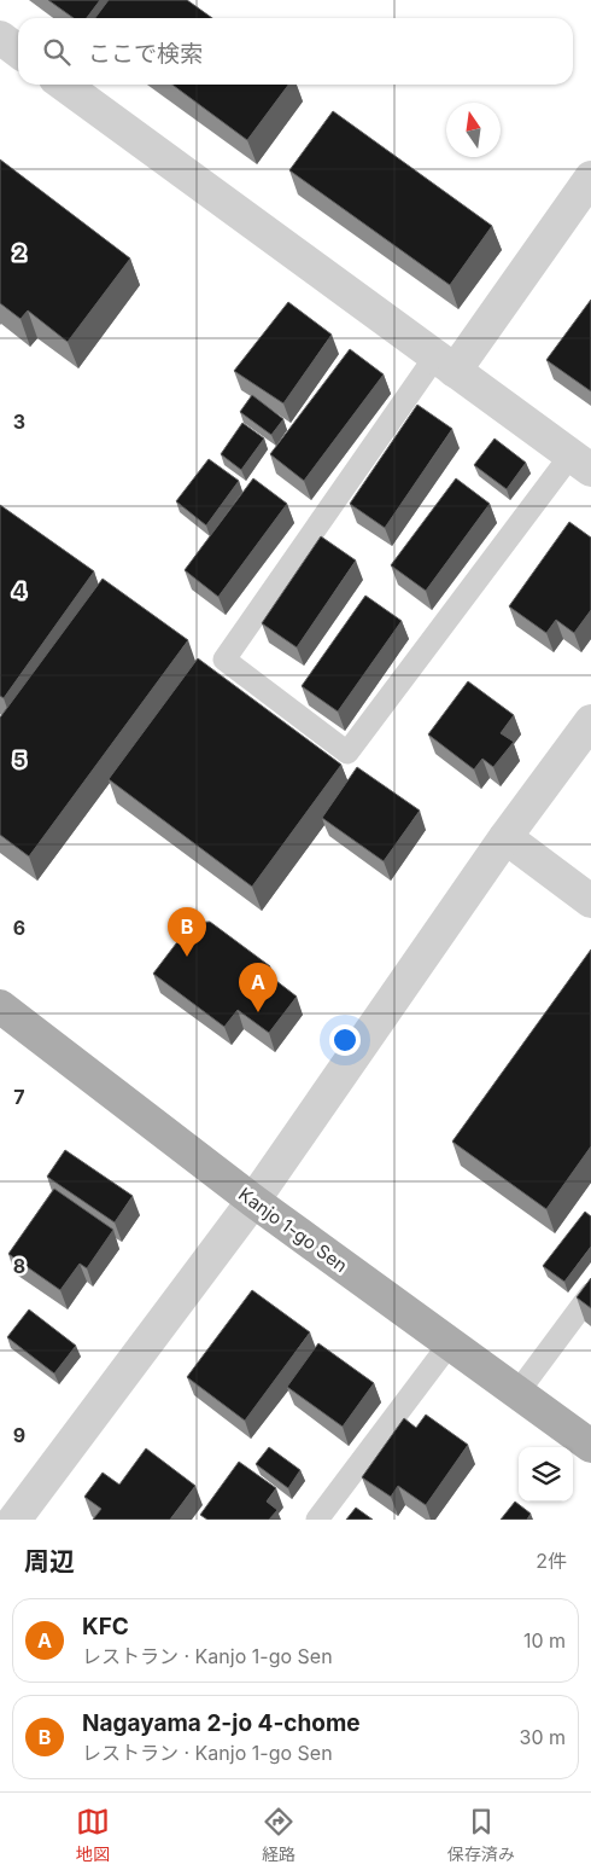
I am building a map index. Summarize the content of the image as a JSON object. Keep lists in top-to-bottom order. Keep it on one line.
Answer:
{"streets":{"main road":["Kanjo 1-go Sen"]},"north":"top","page":{"search":"ここで検索","pins":["B","A"],"heading":["周辺","2件"],"list":[{"mark":"A","name":"KFC","note":"レストラン · Kanjo 1-go Sen","value":"10 m"},{"mark":"B","name":"Nagayama 2-jo 4-chome","note":"レストラン · Kanjo 1-go Sen","value":"30 m"}],"nav":["地図","経路","保存済み"]},"grid":{"rows":["2","3","4","5","6","7","8","9"]}}
